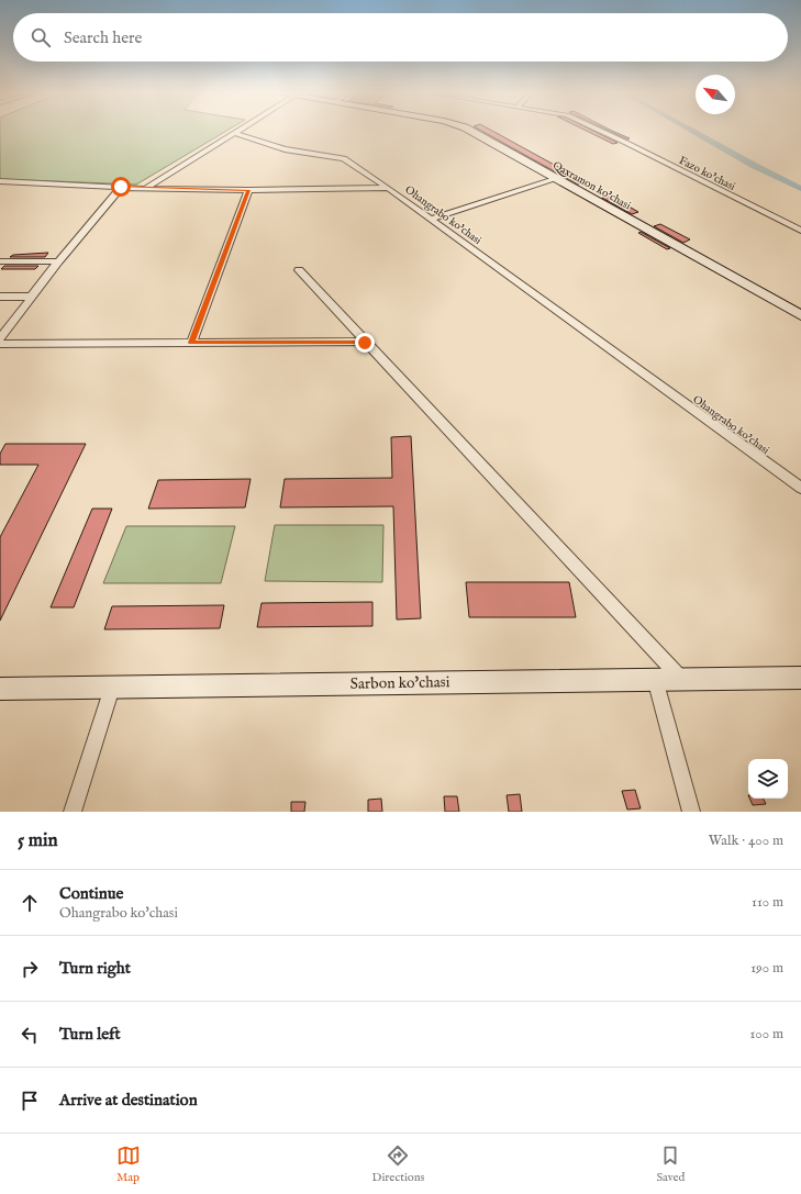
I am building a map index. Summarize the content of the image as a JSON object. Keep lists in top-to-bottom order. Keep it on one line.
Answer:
{"streets":{"street":["Fazo ko'chasi","Qaxramon ko'chasi","Ohangrabo ko'chasi","Sarbon ko'chasi"]},"north":"top left","page":{"search":"Search here","heading":["5 min","Walk · 400 m"],"list":[["Continue","Ohangrabo ko'chasi","110 m"],["Turn right","190 m"],["Turn left","100 m"],"Arrive at destination"],"nav":["Map","Directions","Saved"]}}
